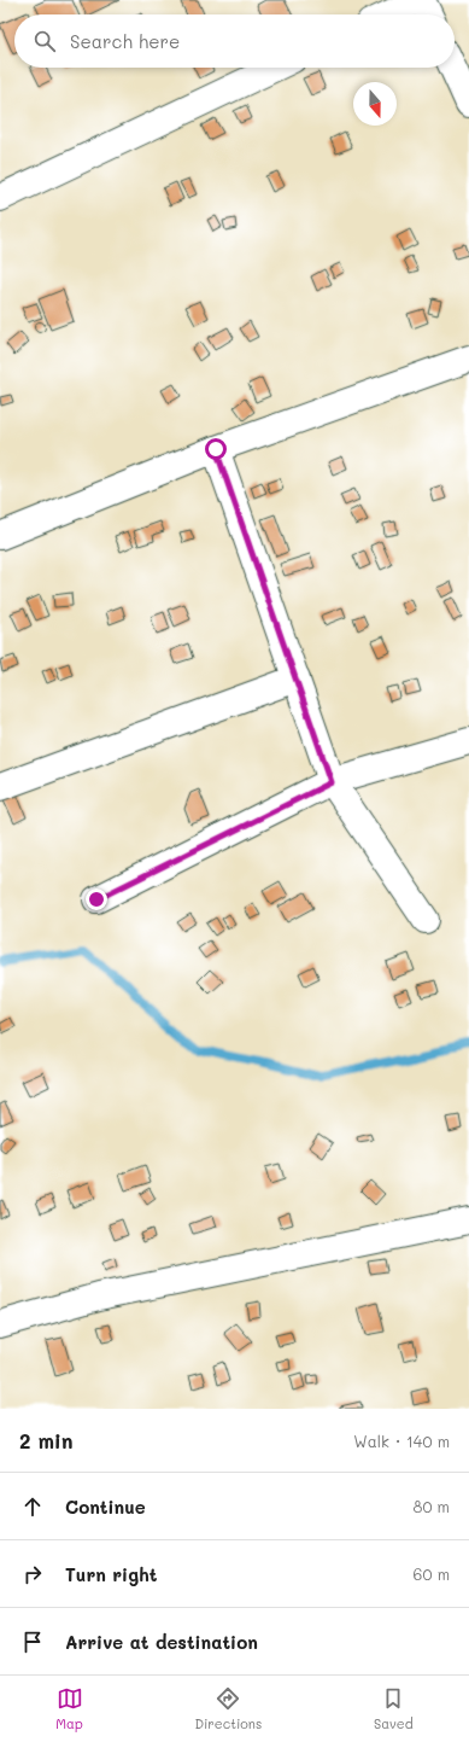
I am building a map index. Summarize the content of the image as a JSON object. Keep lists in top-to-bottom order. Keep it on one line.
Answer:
{"north":"bottom","page":{"search":"Search here","heading":["2 min","Walk · 140 m"],"list":[["Continue","80 m"],["Turn right","60 m"],"Arrive at destination"],"nav":["Map","Directions","Saved"]}}
